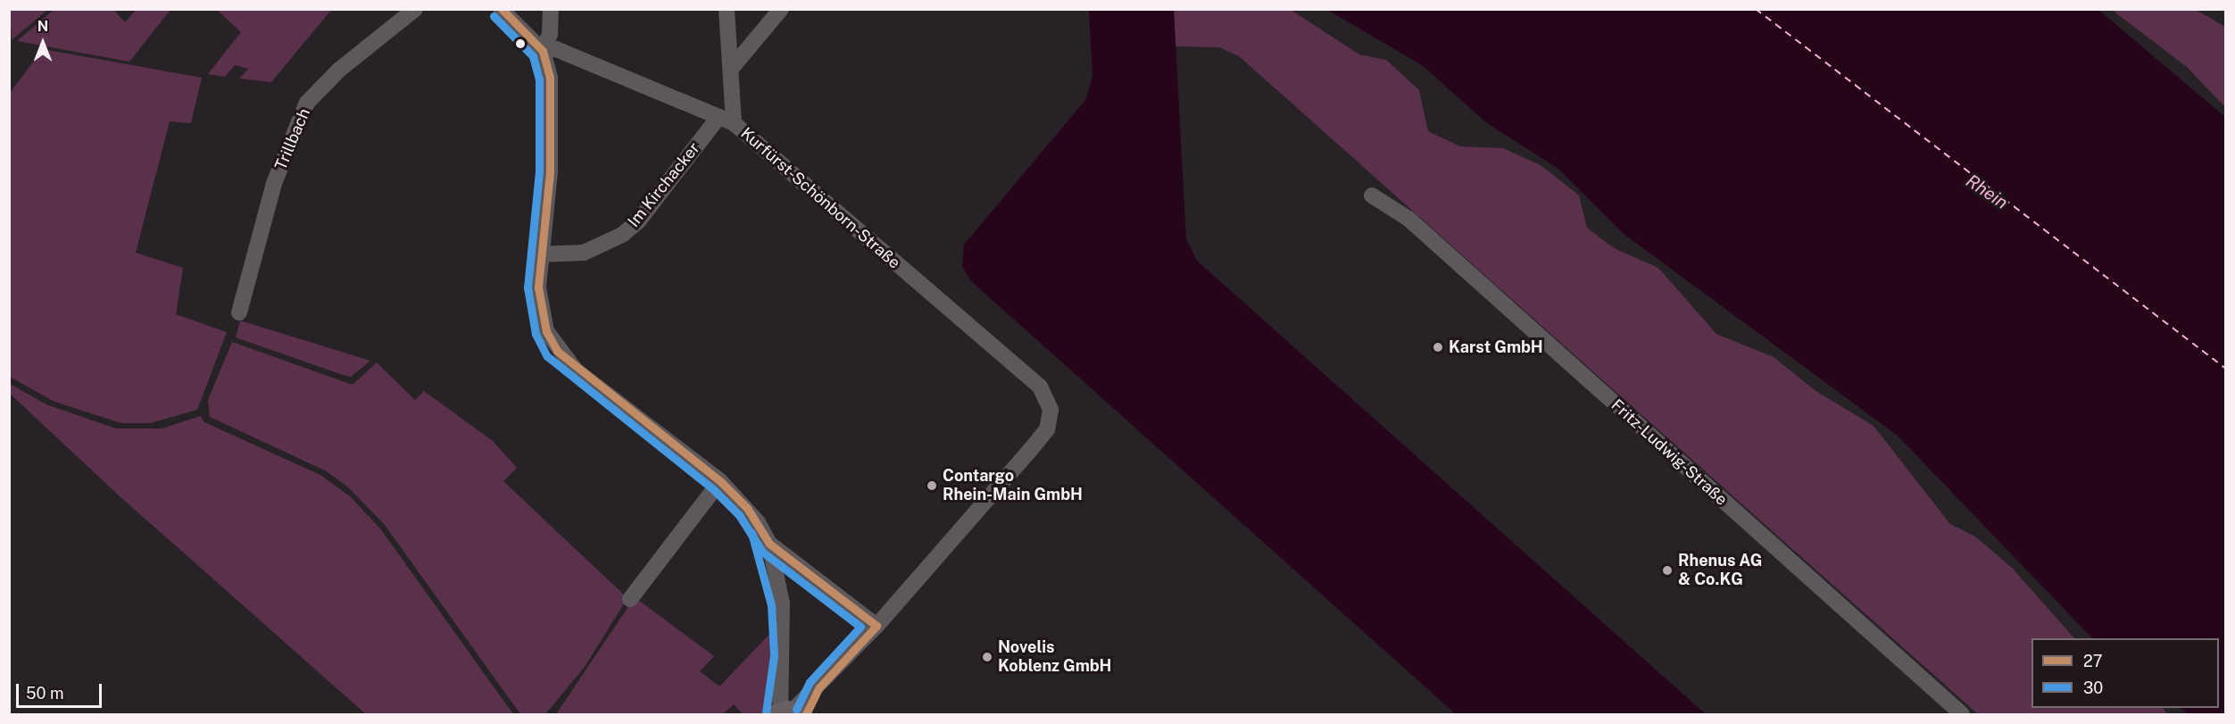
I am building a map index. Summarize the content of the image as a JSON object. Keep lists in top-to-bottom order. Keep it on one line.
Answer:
{"streets":{"street":["Trillbach","Im Kirchacker","Kurfürst-Schönborn-Straße","Fritz-Ludwig-Straße"]},"crossings":[["Im Kirchacker","Kurfürst-Schönborn-Straße"]],"water":["Rhein"],"places":["Karst GmbH","Contargo Rhein-Main GmbH","Rhenus AG & Co.KG","Novelis Koblenz GmbH"],"lines":["transit line 27","transit line 30"],"legend":["27","30"],"scale_bar":"50 m","north":"top"}
